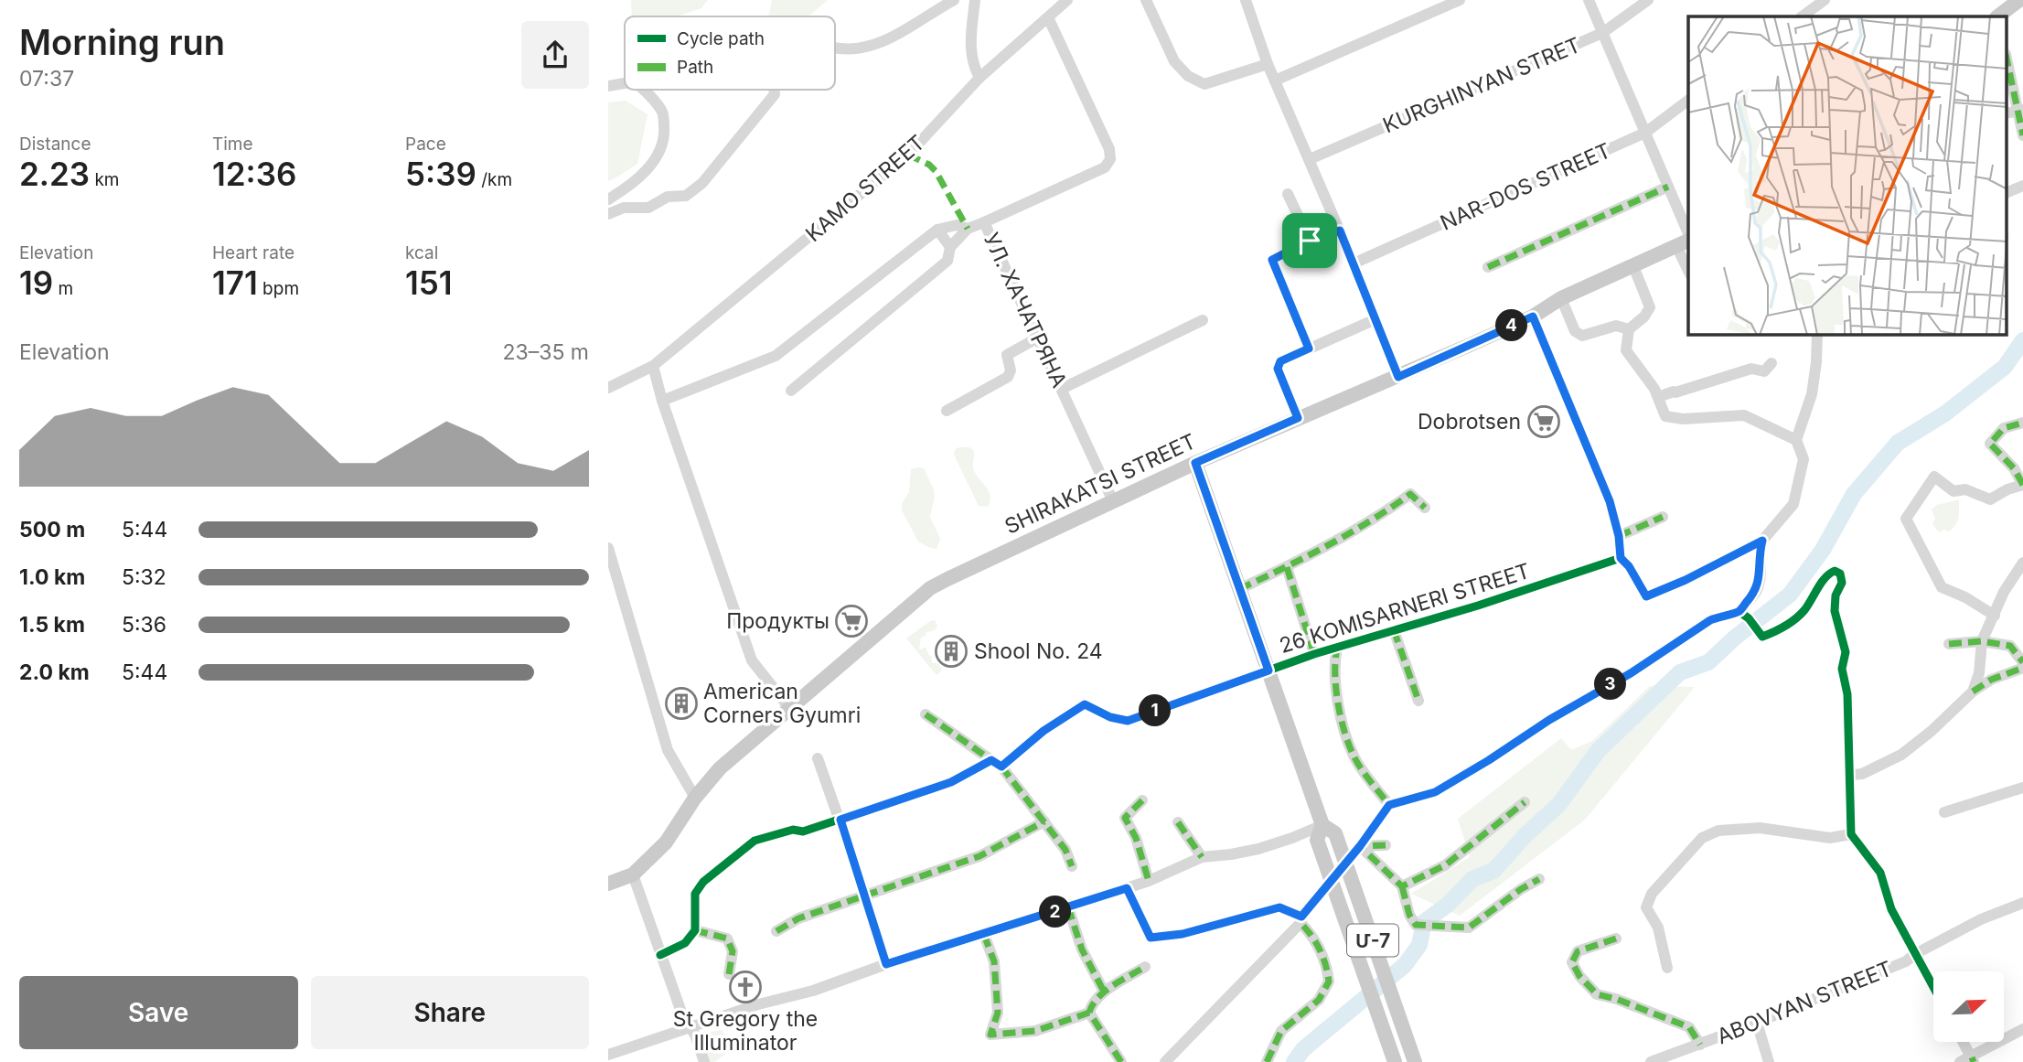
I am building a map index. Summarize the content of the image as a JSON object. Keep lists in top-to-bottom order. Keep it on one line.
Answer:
{"streets":{"main road":["SHIRAKATSI STREET","Մ-7"],"street":["KURGHINYAN STRET","NAR-DOS STREET","KAMO STREET","УЛ. ХАЧАТРЯНА","26 KOMISARNERI STREET","ABOVYAN STREET"]},"crossings":[["KAMO STREET","УЛ. ХАЧАТРЯНА"],["УЛ. ХАЧАТРЯНА","SHIRAKATSI STREET"],["SHIRAKATSI STREET","Մ-7"],["26 KOMISARNERI STREET","Մ-7"]],"places":{"supermarket":["Dobrotsen","Продукты"],"building":["Shool No. 24","American Corners Gyumri"],"church":["St Gregory the Illuminator"]},"legend":["Cycle path","Path"],"north":"top right","page":{"heading":["Morning run","07:37"],"stats":[["Distance","2.23 km"],["Time","12:36"],["Pace","5:39 /km"],["Elevation","19 m"],["Heart rate","171 bpm"],["kcal","151"]],"pins":["4","3","1","2"],"chart":["Elevation","23–35 m"],"list":[{"name":"500 m","note":"5:44"},{"name":"1.0 km","note":"5:32"},{"name":"1.5 km","note":"5:36"},{"name":"2.0 km","note":"5:44"}],"buttons":["Save","Share"]}}
